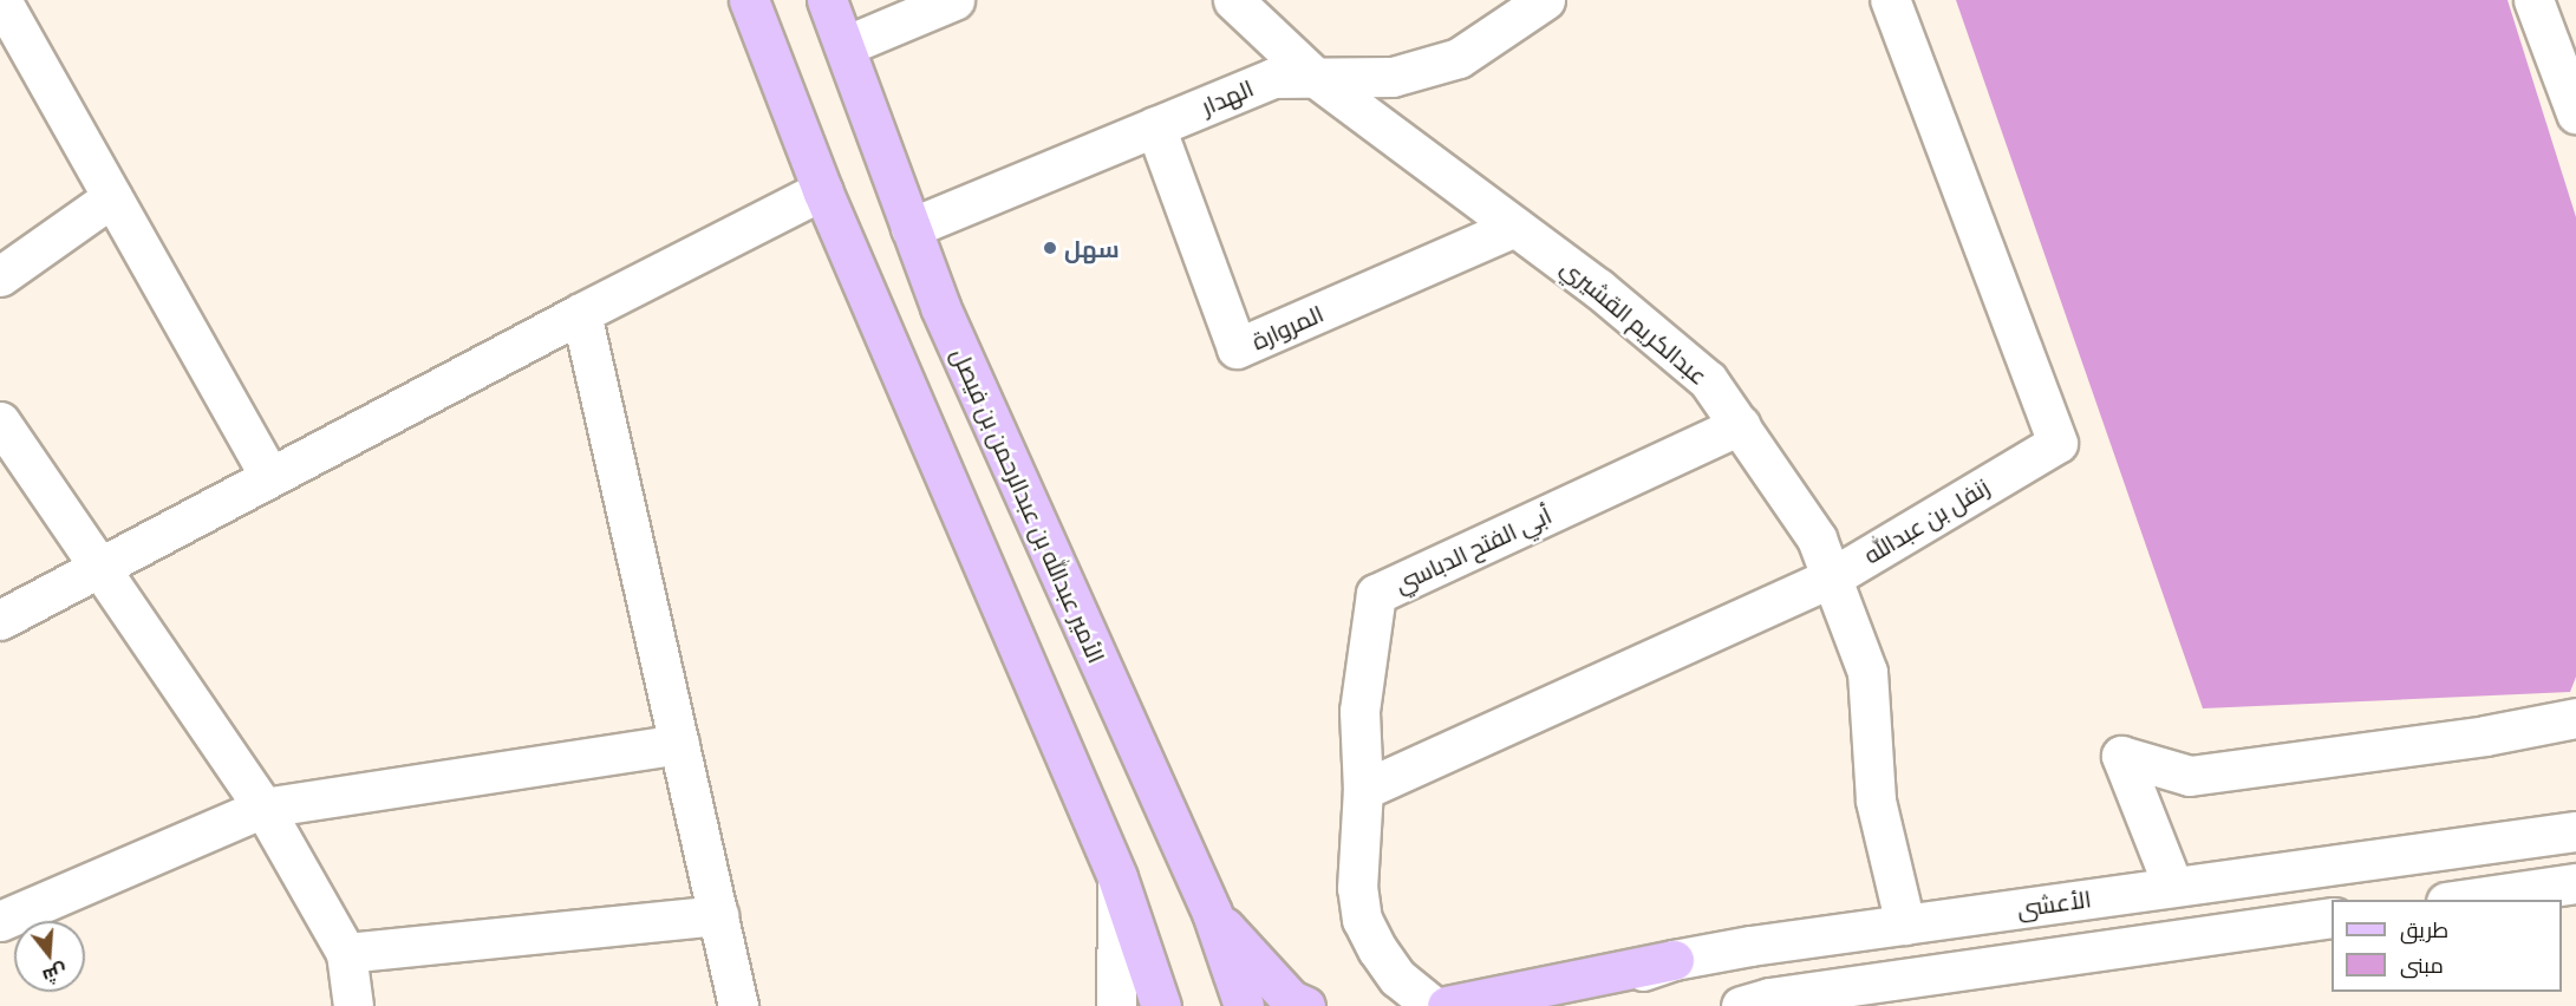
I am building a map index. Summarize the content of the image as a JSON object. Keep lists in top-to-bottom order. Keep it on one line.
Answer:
{"streets":{"main road":["الأمير عبدالله بن عبدالرحمن بن فيصل"],"street":["الهدار","عبدالكريم القشيري","المروارة","زنفل بن عبدالله","أبي الفتح الدباسي","الأعشى"]},"crossings":[["الهدار","عبدالكريم القشيري"],["الهدار","المروارة"],["الهدار","الأمير عبدالله بن عبدالرحمن بن فيصل"],["عبدالكريم القشيري","المروارة"],["عبدالكريم القشيري","زنفل بن عبدالله"],["عبدالكريم القشيري","أبي الفتح الدباسي"],["عبدالكريم القشيري","الأعشى"],["زنفل بن عبدالله","أبي الفتح الدباسي"]],"places":["سهل"],"legend":["طريق","مبنى"],"north":"bottom"}
